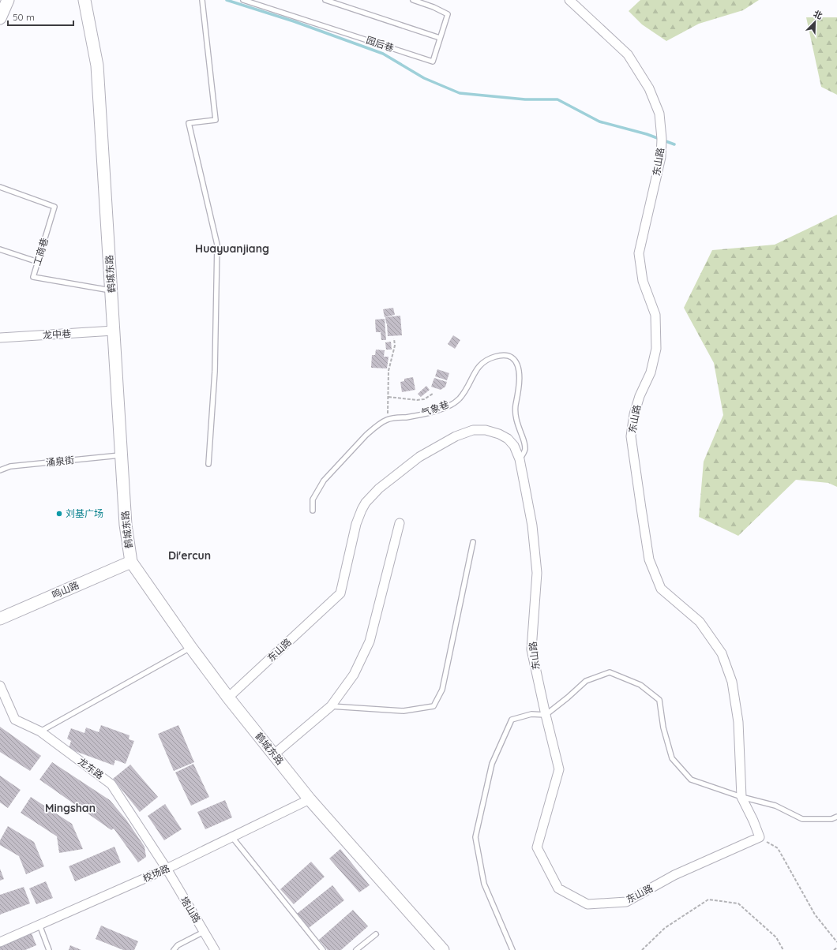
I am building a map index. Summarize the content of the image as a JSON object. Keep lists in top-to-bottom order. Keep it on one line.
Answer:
{"streets":{"street":["东山路","鹤城东路","龙中巷","鸣山路","龙东路","校场路","塔山路"],"lane":["园后巷","工商巷","气象巷","涌泉街"]},"crossings":[["东山路","鹤城东路"],["东山路","气象巷"],["工商巷","鹤城东路"],["鹤城东路","龙中巷"],["鹤城东路","涌泉街"],["鹤城东路","鸣山路"],["鹤城东路","校场路"],["龙东路","校场路"],["龙东路","塔山路"],["校场路","塔山路"]],"districts":["Huayuanjiang","Di'ercun","Mingshan"],"places":["刘基广场"],"scale_bar":"50 m","north":"top right"}
